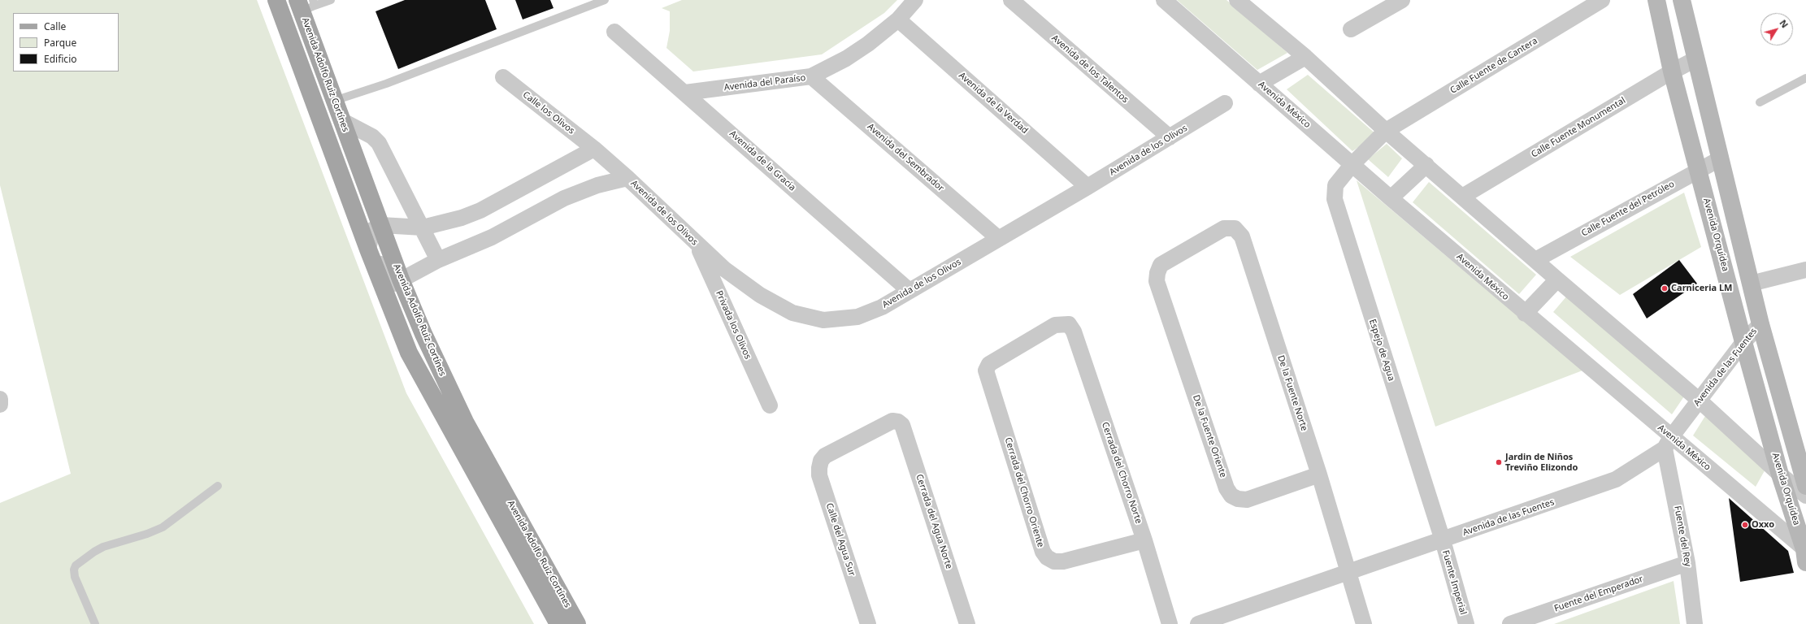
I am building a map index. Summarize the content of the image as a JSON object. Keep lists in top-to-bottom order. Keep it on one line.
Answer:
{"streets":{"main road":["Avenida Adolfo Ruiz Cortínes"],"street":["Calle Fuente de Cantera","Avenida de los Talentos","Avenida del Paraíso","Avenida de la Verdad","Avenida México","Calle los Olivos","Calle Fuente Monumental","Avenida de los Olivos","Avenida del Sembrador","Avenida de la Gracia","Calle Fuente del Petróleo","Avenida Orquídea","Privada los Olivos","Espejo de Agua","Avenida de las Fuentes","De la Fuente Norte","De la Fuente Oriente","Cerrada del Chorro Norte","Cerrada del Chorro Oriente","Cerrada del Agua Norte","Fuente del Rey","Calle del Agua Sur","Fuente Imperial","Fuente del Emperador"]},"crossings":[["Calle Fuente de Cantera","Avenida México"],["Calle Fuente de Cantera","Espejo de Agua"],["Avenida de los Talentos","Avenida de los Olivos"],["Avenida Adolfo Ruiz Cortínes","Avenida de los Olivos"],["Avenida del Paraíso","Avenida de la Verdad"],["Avenida del Paraíso","Avenida del Sembrador"],["Avenida del Paraíso","Avenida de la Gracia"],["Avenida de la Verdad","Avenida de los Olivos"],["Avenida México","Avenida Orquídea"],["Avenida México","Espejo de Agua"],["Avenida México","Avenida de las Fuentes"],["Avenida México","Fuente del Rey"],["Calle los Olivos","Avenida de los Olivos"],["Calle Fuente Monumental","Avenida Orquídea"],["Avenida de los Olivos","Avenida del Sembrador"],["Avenida de los Olivos","Avenida de la Gracia"],["Avenida de los Olivos","Privada los Olivos"],["Calle Fuente del Petróleo","Avenida Orquídea"],["Avenida Orquídea","Avenida de las Fuentes"],["Espejo de Agua","Avenida de las Fuentes"],["Espejo de Agua","Fuente Imperial"],["Avenida de las Fuentes","De la Fuente Norte"],["Avenida de las Fuentes","Fuente del Rey"],["Avenida de las Fuentes","Fuente Imperial"],["De la Fuente Norte","De la Fuente Oriente"],["Cerrada del Chorro Norte","Cerrada del Chorro Oriente"],["Cerrada del Agua Norte","Calle del Agua Sur"],["Fuente del Rey","Fuente del Emperador"]],"places":["Carniceria LM","Jardin de Niños Treviño Elizondo","Oxxo"],"legend":["Calle","Parque","Edificio"],"north":"top right"}
